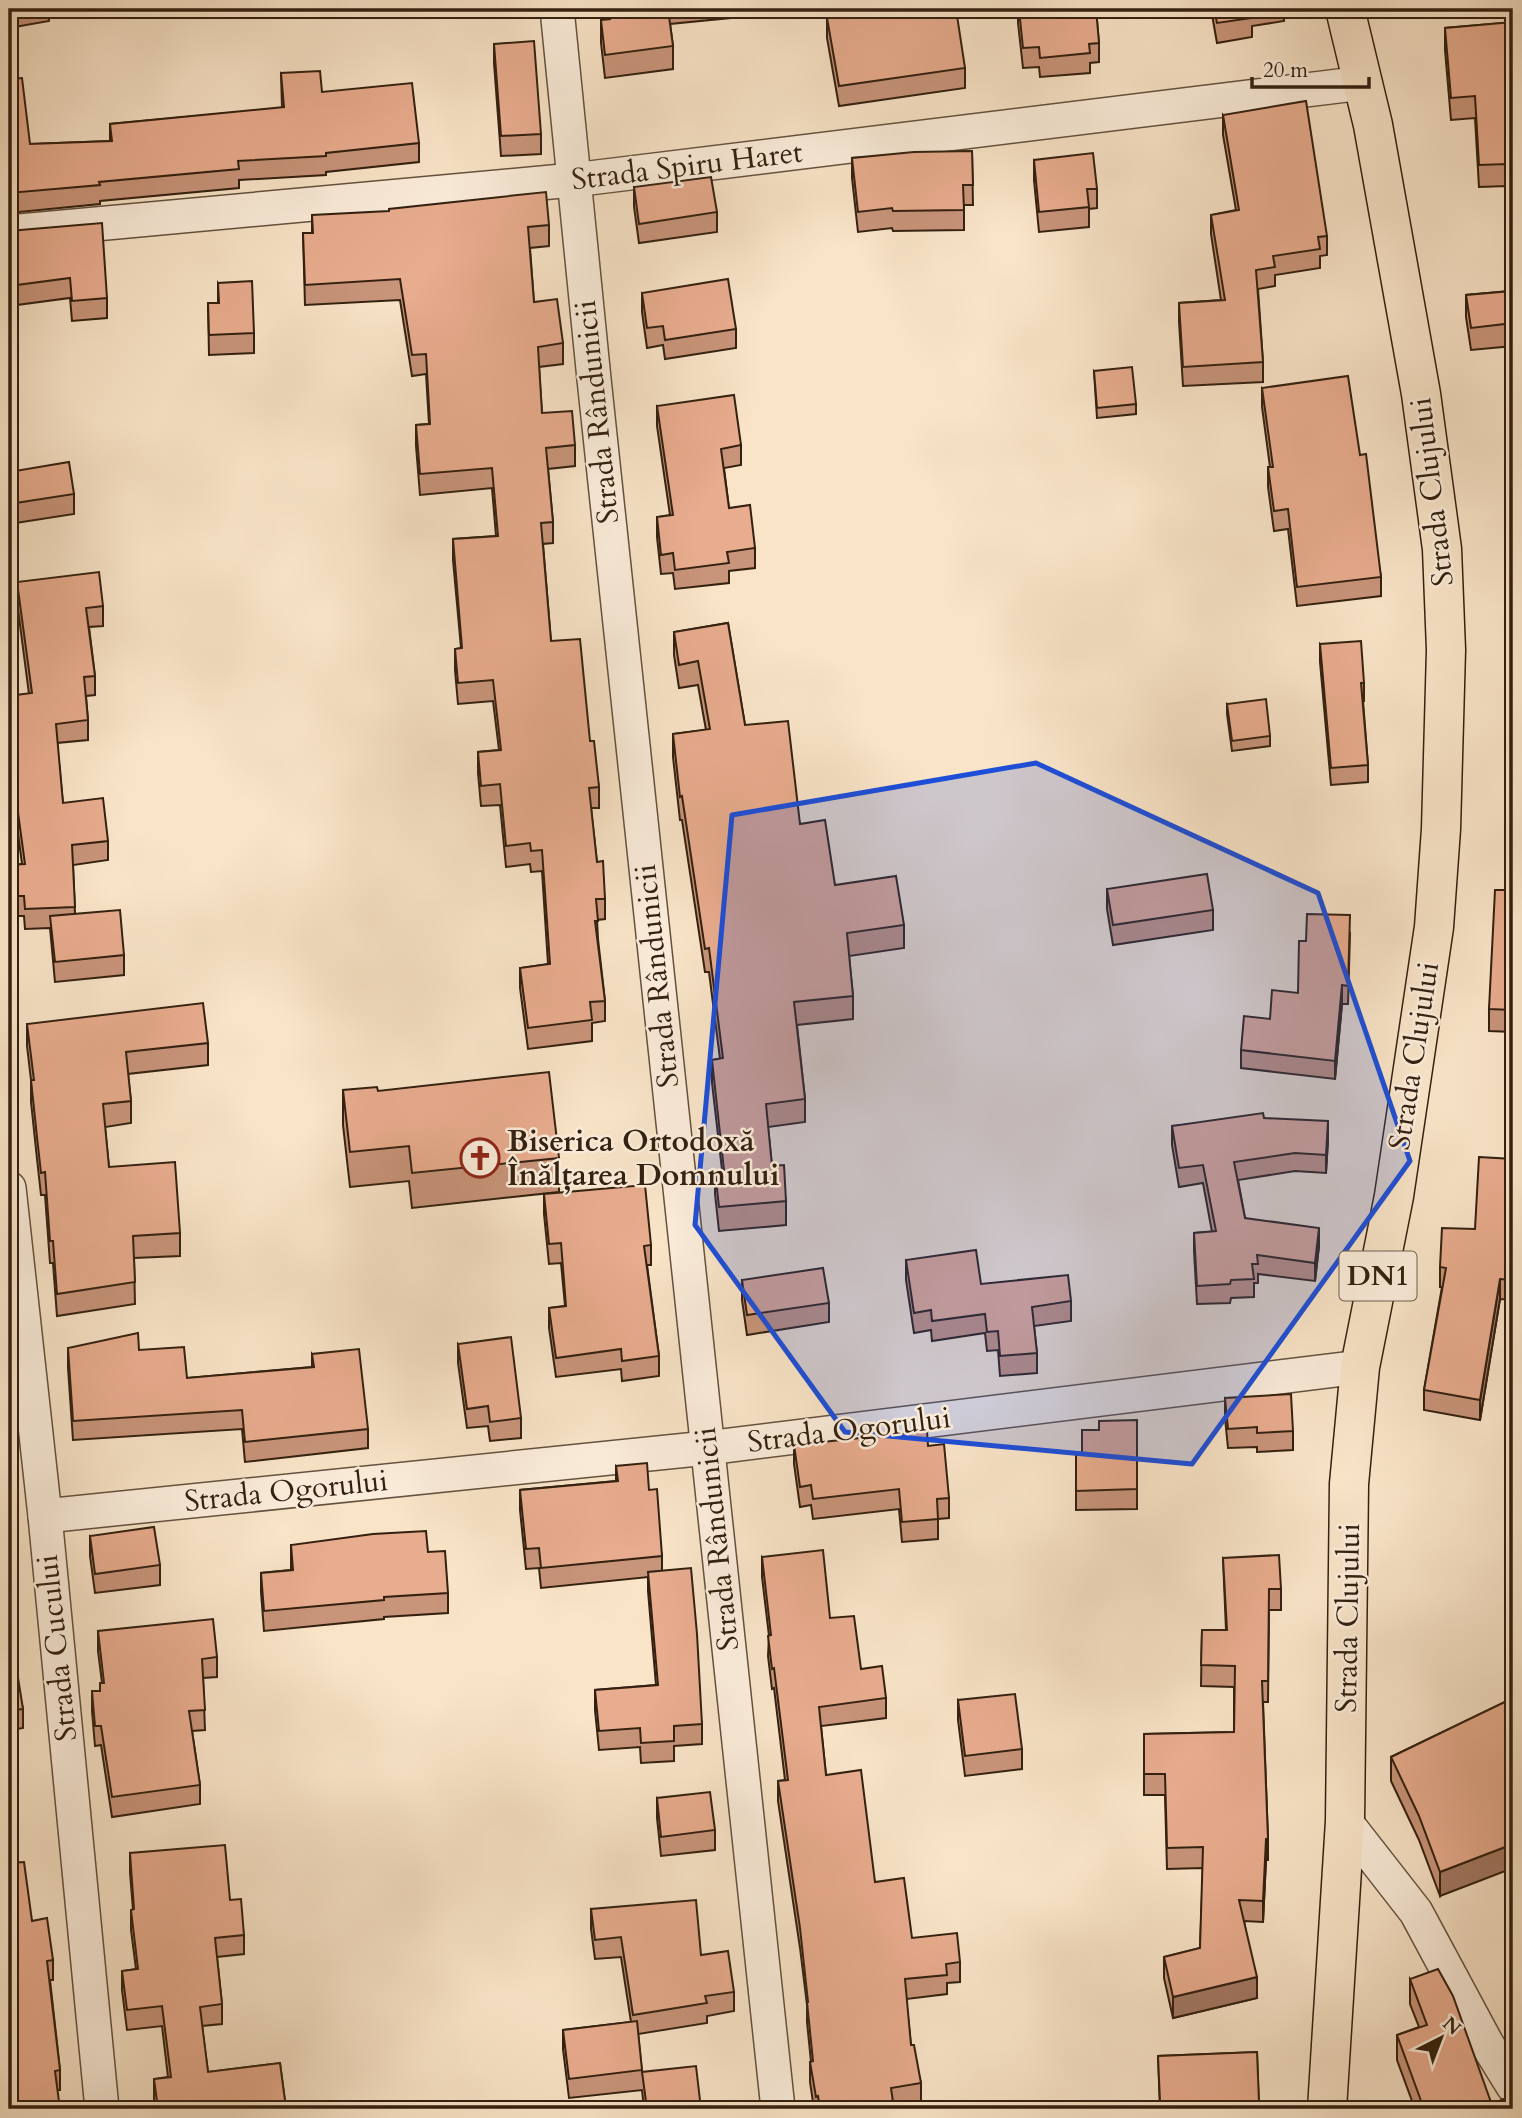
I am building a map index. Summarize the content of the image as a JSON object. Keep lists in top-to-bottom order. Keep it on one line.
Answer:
{"streets":{"main road":["Strada Clujului","DN1"],"street":["Strada Spiru Haret","Strada Rândunicii","Strada Ogorului","Strada Cucului"]},"crossings":[["Strada Spiru Haret","Strada Rândunicii"],["Strada Spiru Haret","Strada Clujului"],["Strada Rândunicii","Strada Ogorului"],["Strada Clujului","Strada Ogorului"],["Strada Ogorului","Strada Cucului"]],"places":{"church":["Biserica Ortodoxă Înălțarea Domnului"]},"scale_bar":"20 m","north":"top right"}
